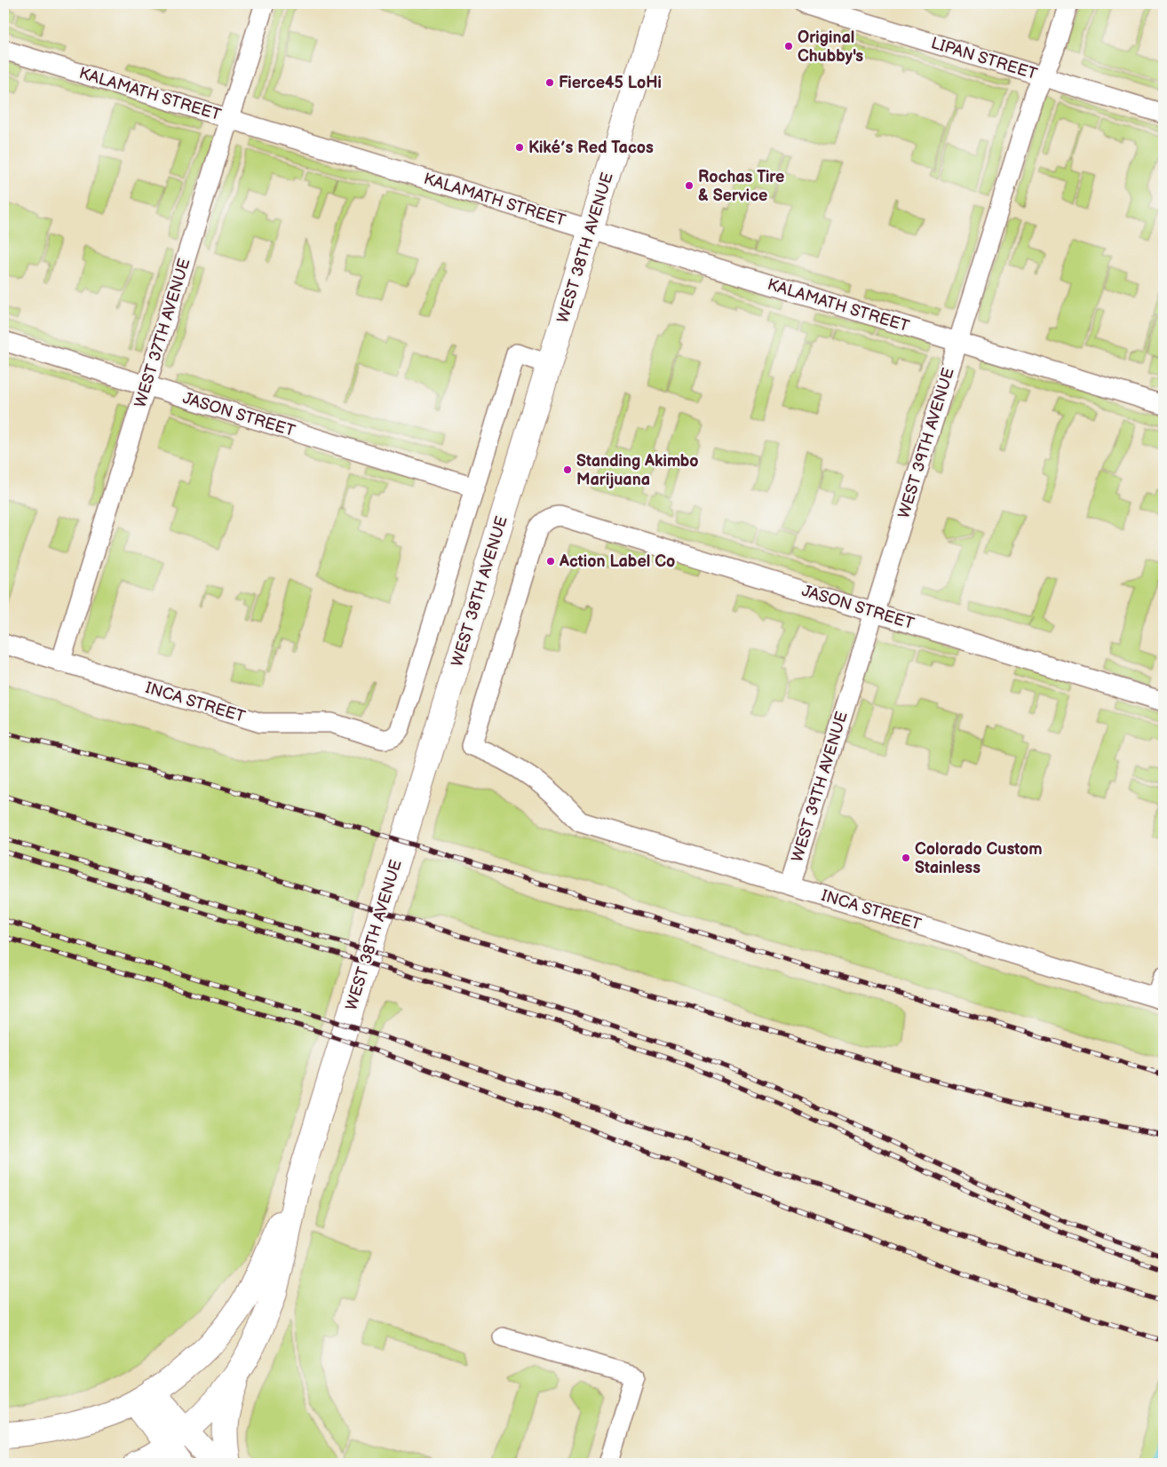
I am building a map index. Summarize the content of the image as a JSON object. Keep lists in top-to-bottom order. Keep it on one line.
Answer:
{"streets":{"main road":["WEST 38TH AVENUE"],"street":["LIPAN STREET","KALAMATH STREET","WEST 37TH AVENUE","JASON STREET","WEST 39TH AVENUE","INCA STREET"]},"crossings":[["LIPAN STREET","WEST 39TH AVENUE"],["KALAMATH STREET","WEST 38TH AVENUE"],["KALAMATH STREET","WEST 37TH AVENUE"],["KALAMATH STREET","WEST 39TH AVENUE"],["WEST 37TH AVENUE","JASON STREET"],["WEST 37TH AVENUE","INCA STREET"],["JASON STREET","WEST 39TH AVENUE"],["JASON STREET","INCA STREET"],["WEST 39TH AVENUE","INCA STREET"]],"places":["Original Chubby's","Fierce45 LoHi","Kiké’s Red Tacos","Rochas Tire & Service","Standing Akimbo Marijuana","Action Label Co","Colorado Custom Stainless"]}
